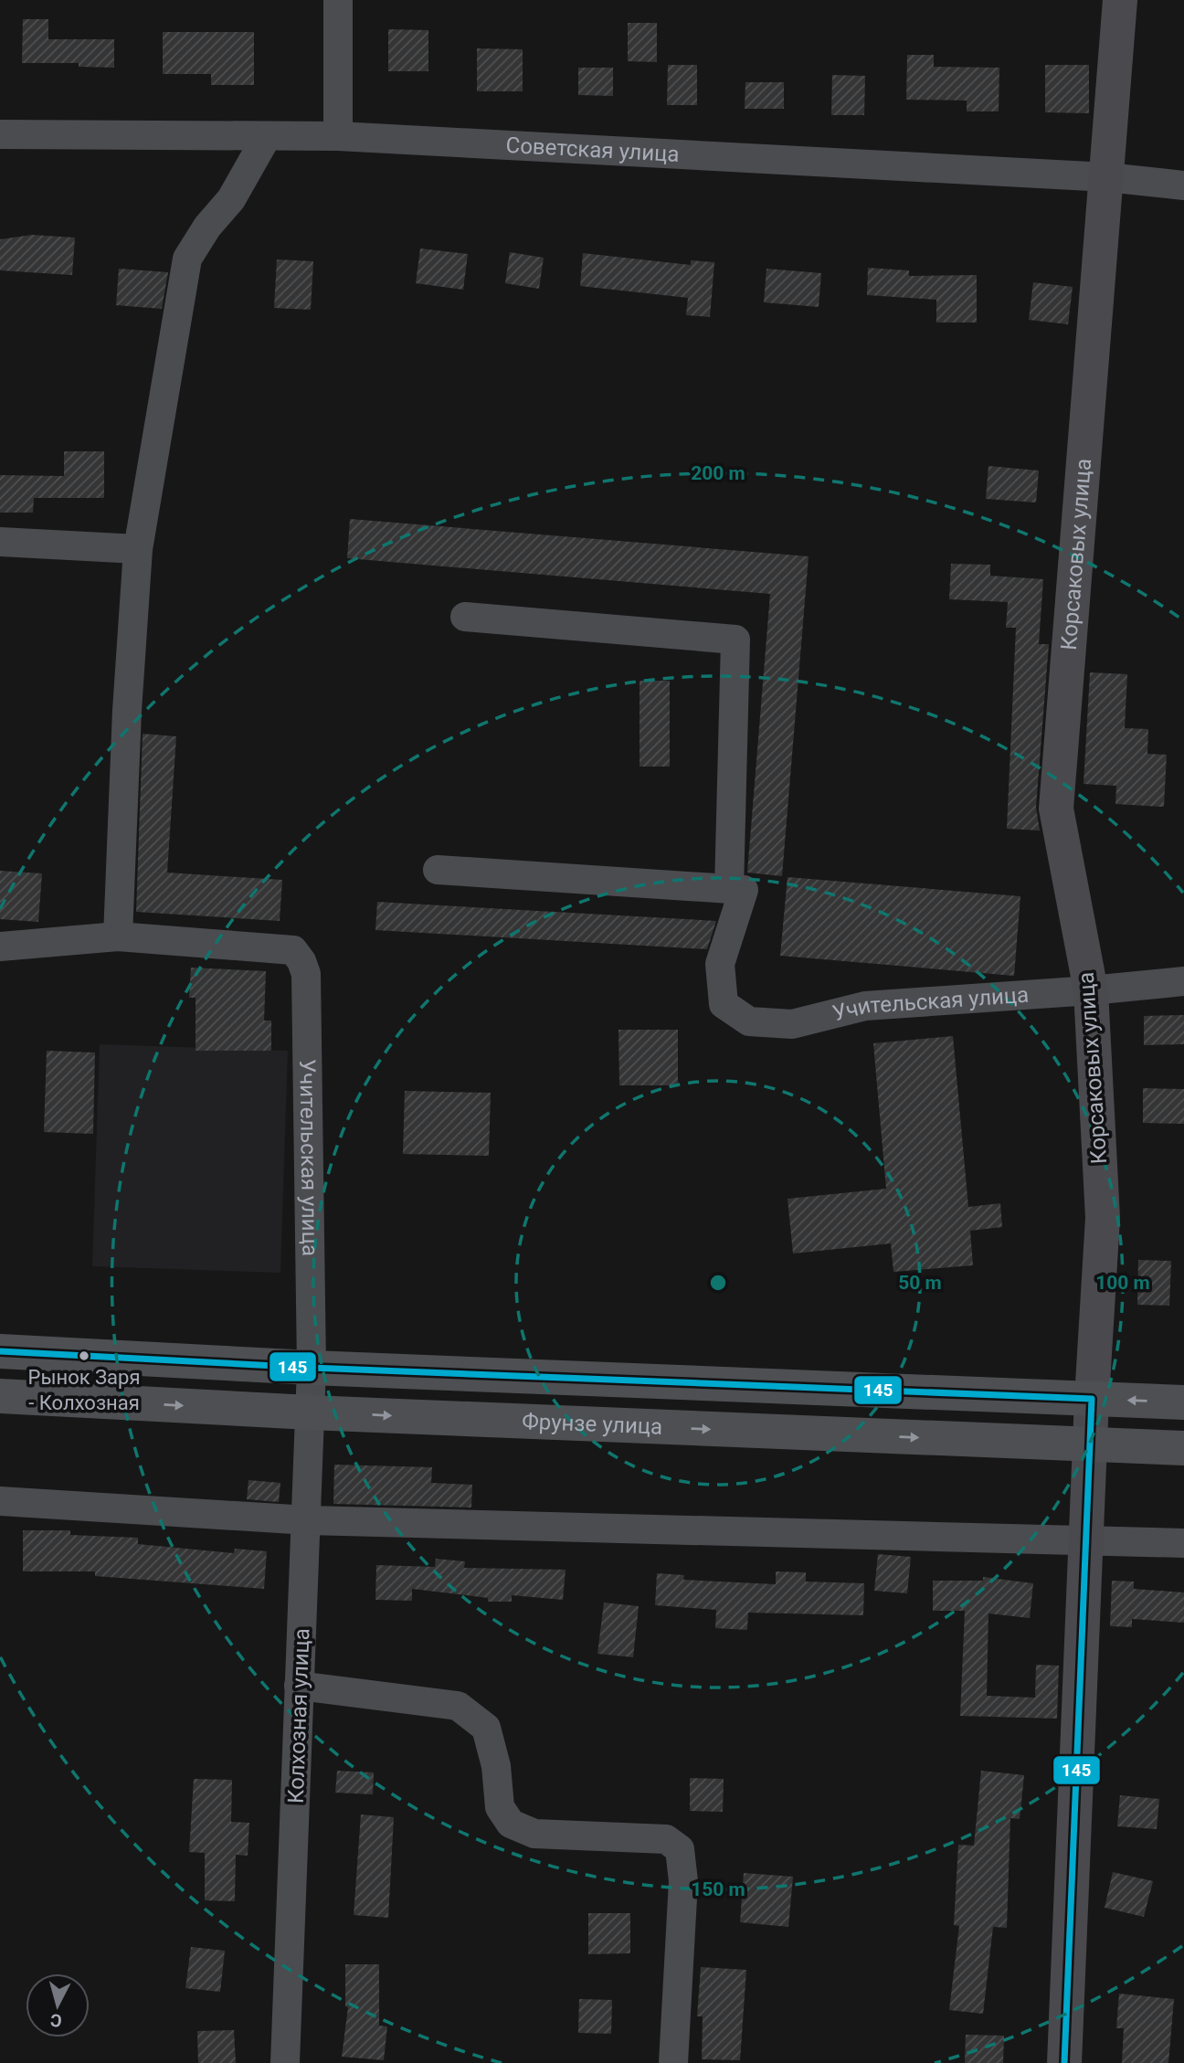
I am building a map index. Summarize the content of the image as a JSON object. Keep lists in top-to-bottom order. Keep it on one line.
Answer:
{"streets":{"main road":["Фрунзе улица"],"street":["Советская улица","Корсаковых улица","Учительская улица","Колхозная улица"]},"crossings":[["Советская улица","Корсаковых улица"],["Корсаковых улица","Учительская улица"],["Корсаковых улица","Фрунзе улица"],["Учительская улица","Фрунзе улица"],["Учительская улица","Колхозная улица"],["Фрунзе улица","Колхозная улица"]],"places":["Рынок Заря - Колхозная"],"lines":["transit line 145"],"north":"bottom","rings":["200 m","50 m","100 m","150 m"]}
